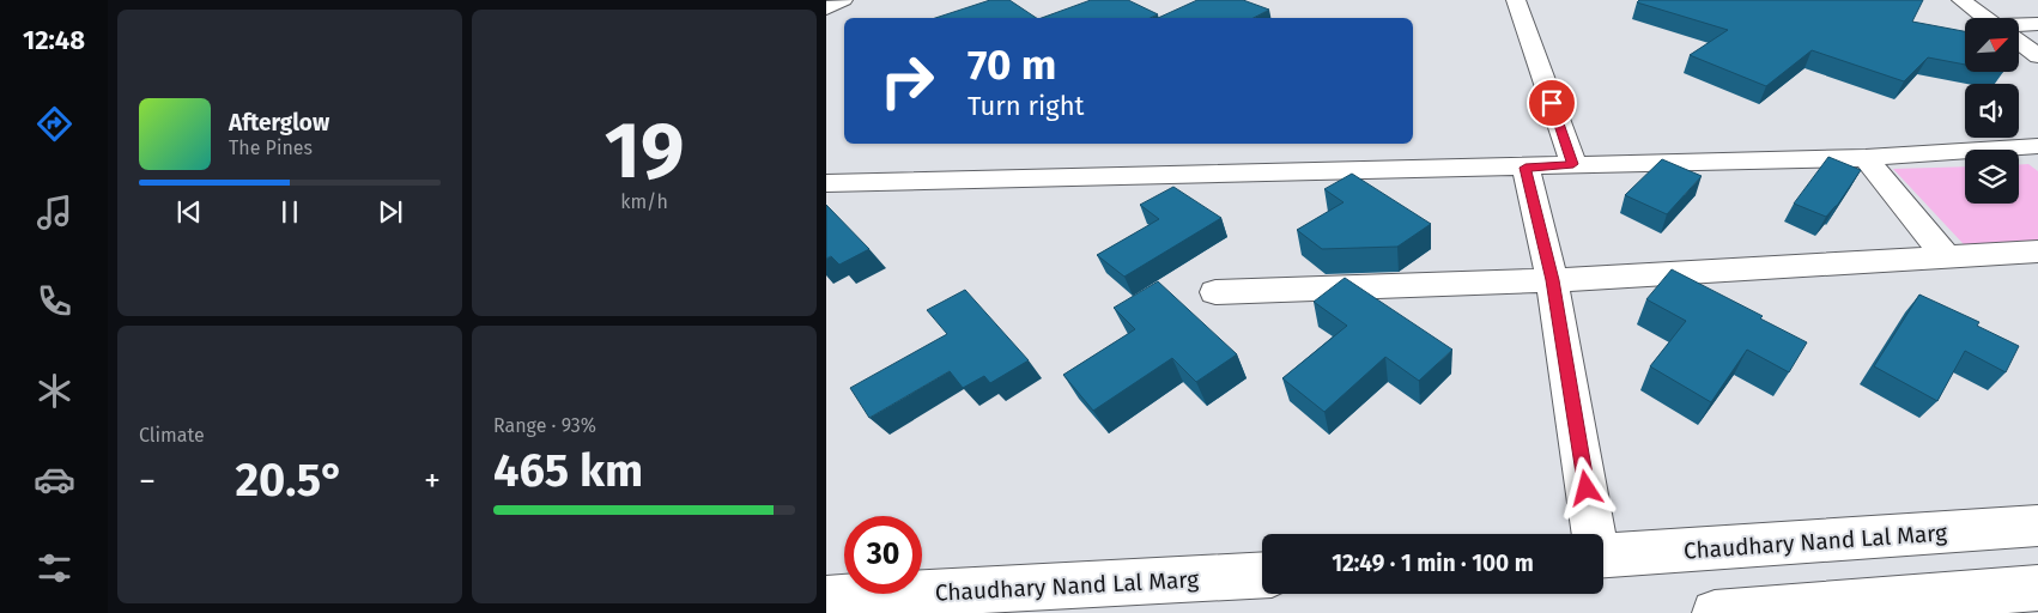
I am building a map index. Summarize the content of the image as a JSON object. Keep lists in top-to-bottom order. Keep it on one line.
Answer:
{"streets":{"street":["Chaudhary Nand Lal Marg"]},"north":"top right","page":{"tabs":"12:48","tile":[["19","km/h"],"Climate",["Range · 93%","465 km"]],"turn":["70 m","Turn right"],"song":["Afterglow","The Pines"],"heat":["−","20.5°","+"],"limit":"30","trip":"12:49 · 1 min · 100 m"}}
